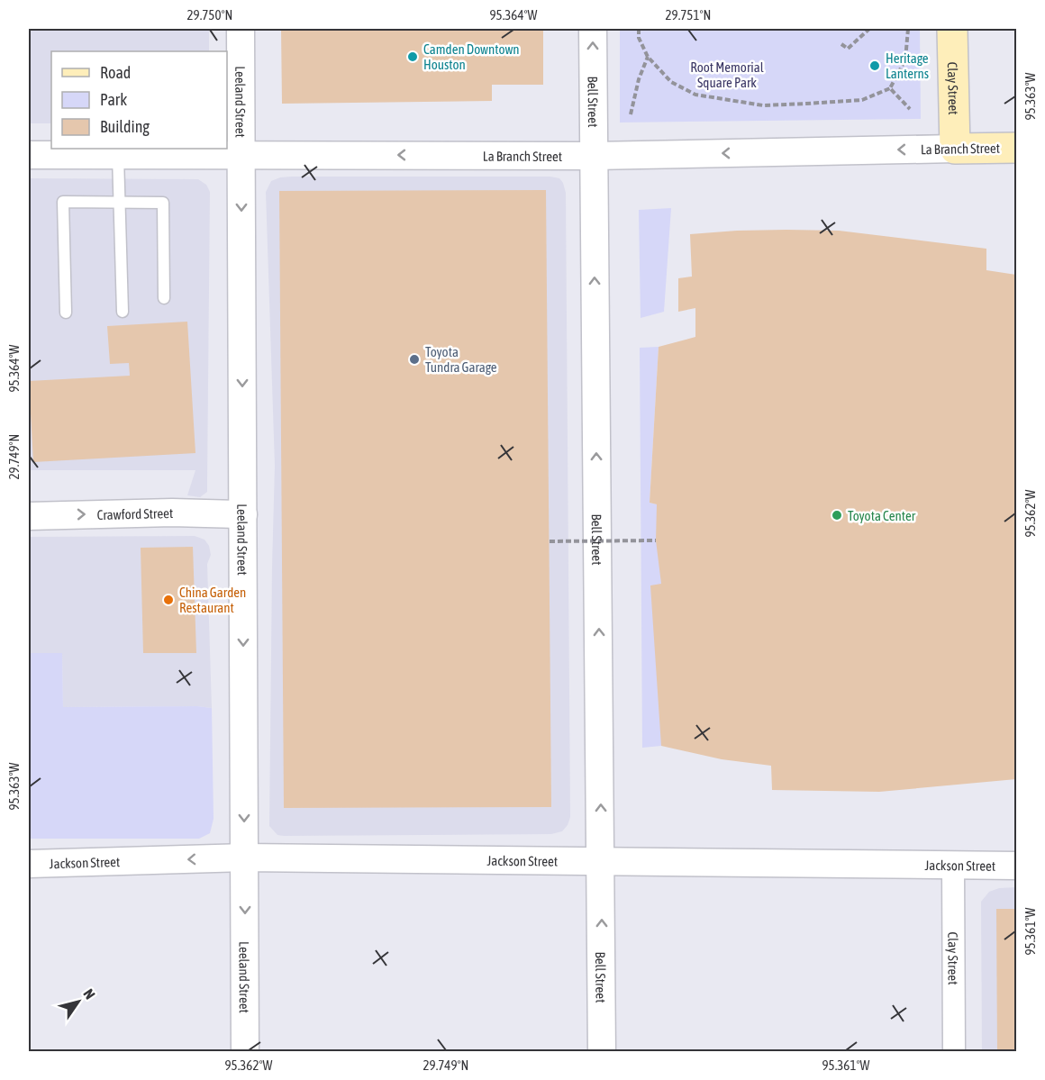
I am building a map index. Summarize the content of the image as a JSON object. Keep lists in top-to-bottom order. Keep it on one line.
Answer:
{"streets":{"main road":["Clay Street","La Branch Street"],"street":["Leeland Street","Bell Street","Crawford Street","Jackson Street"]},"crossings":[["Clay Street","La Branch Street"],["Clay Street","Jackson Street"],["Leeland Street","La Branch Street"],["Leeland Street","Crawford Street"],["Leeland Street","Jackson Street"],["Bell Street","La Branch Street"],["Bell Street","Jackson Street"]],"one_way":["Leeland Street","Bell Street","La Branch Street","Crawford Street"],"parks":["Root Memorial Square Park"],"places":["Camden Downtown Houston","Heritage Lanterns","Toyota Tundra Garage","Toyota Center","China Garden Restaurant"],"legend":["Road","Park","Building"],"north":"top right","coordinates":["29.750°N","95.364°W","29.751°N","95.363°W","29.749°N","95.362°W","95.361°W"]}
